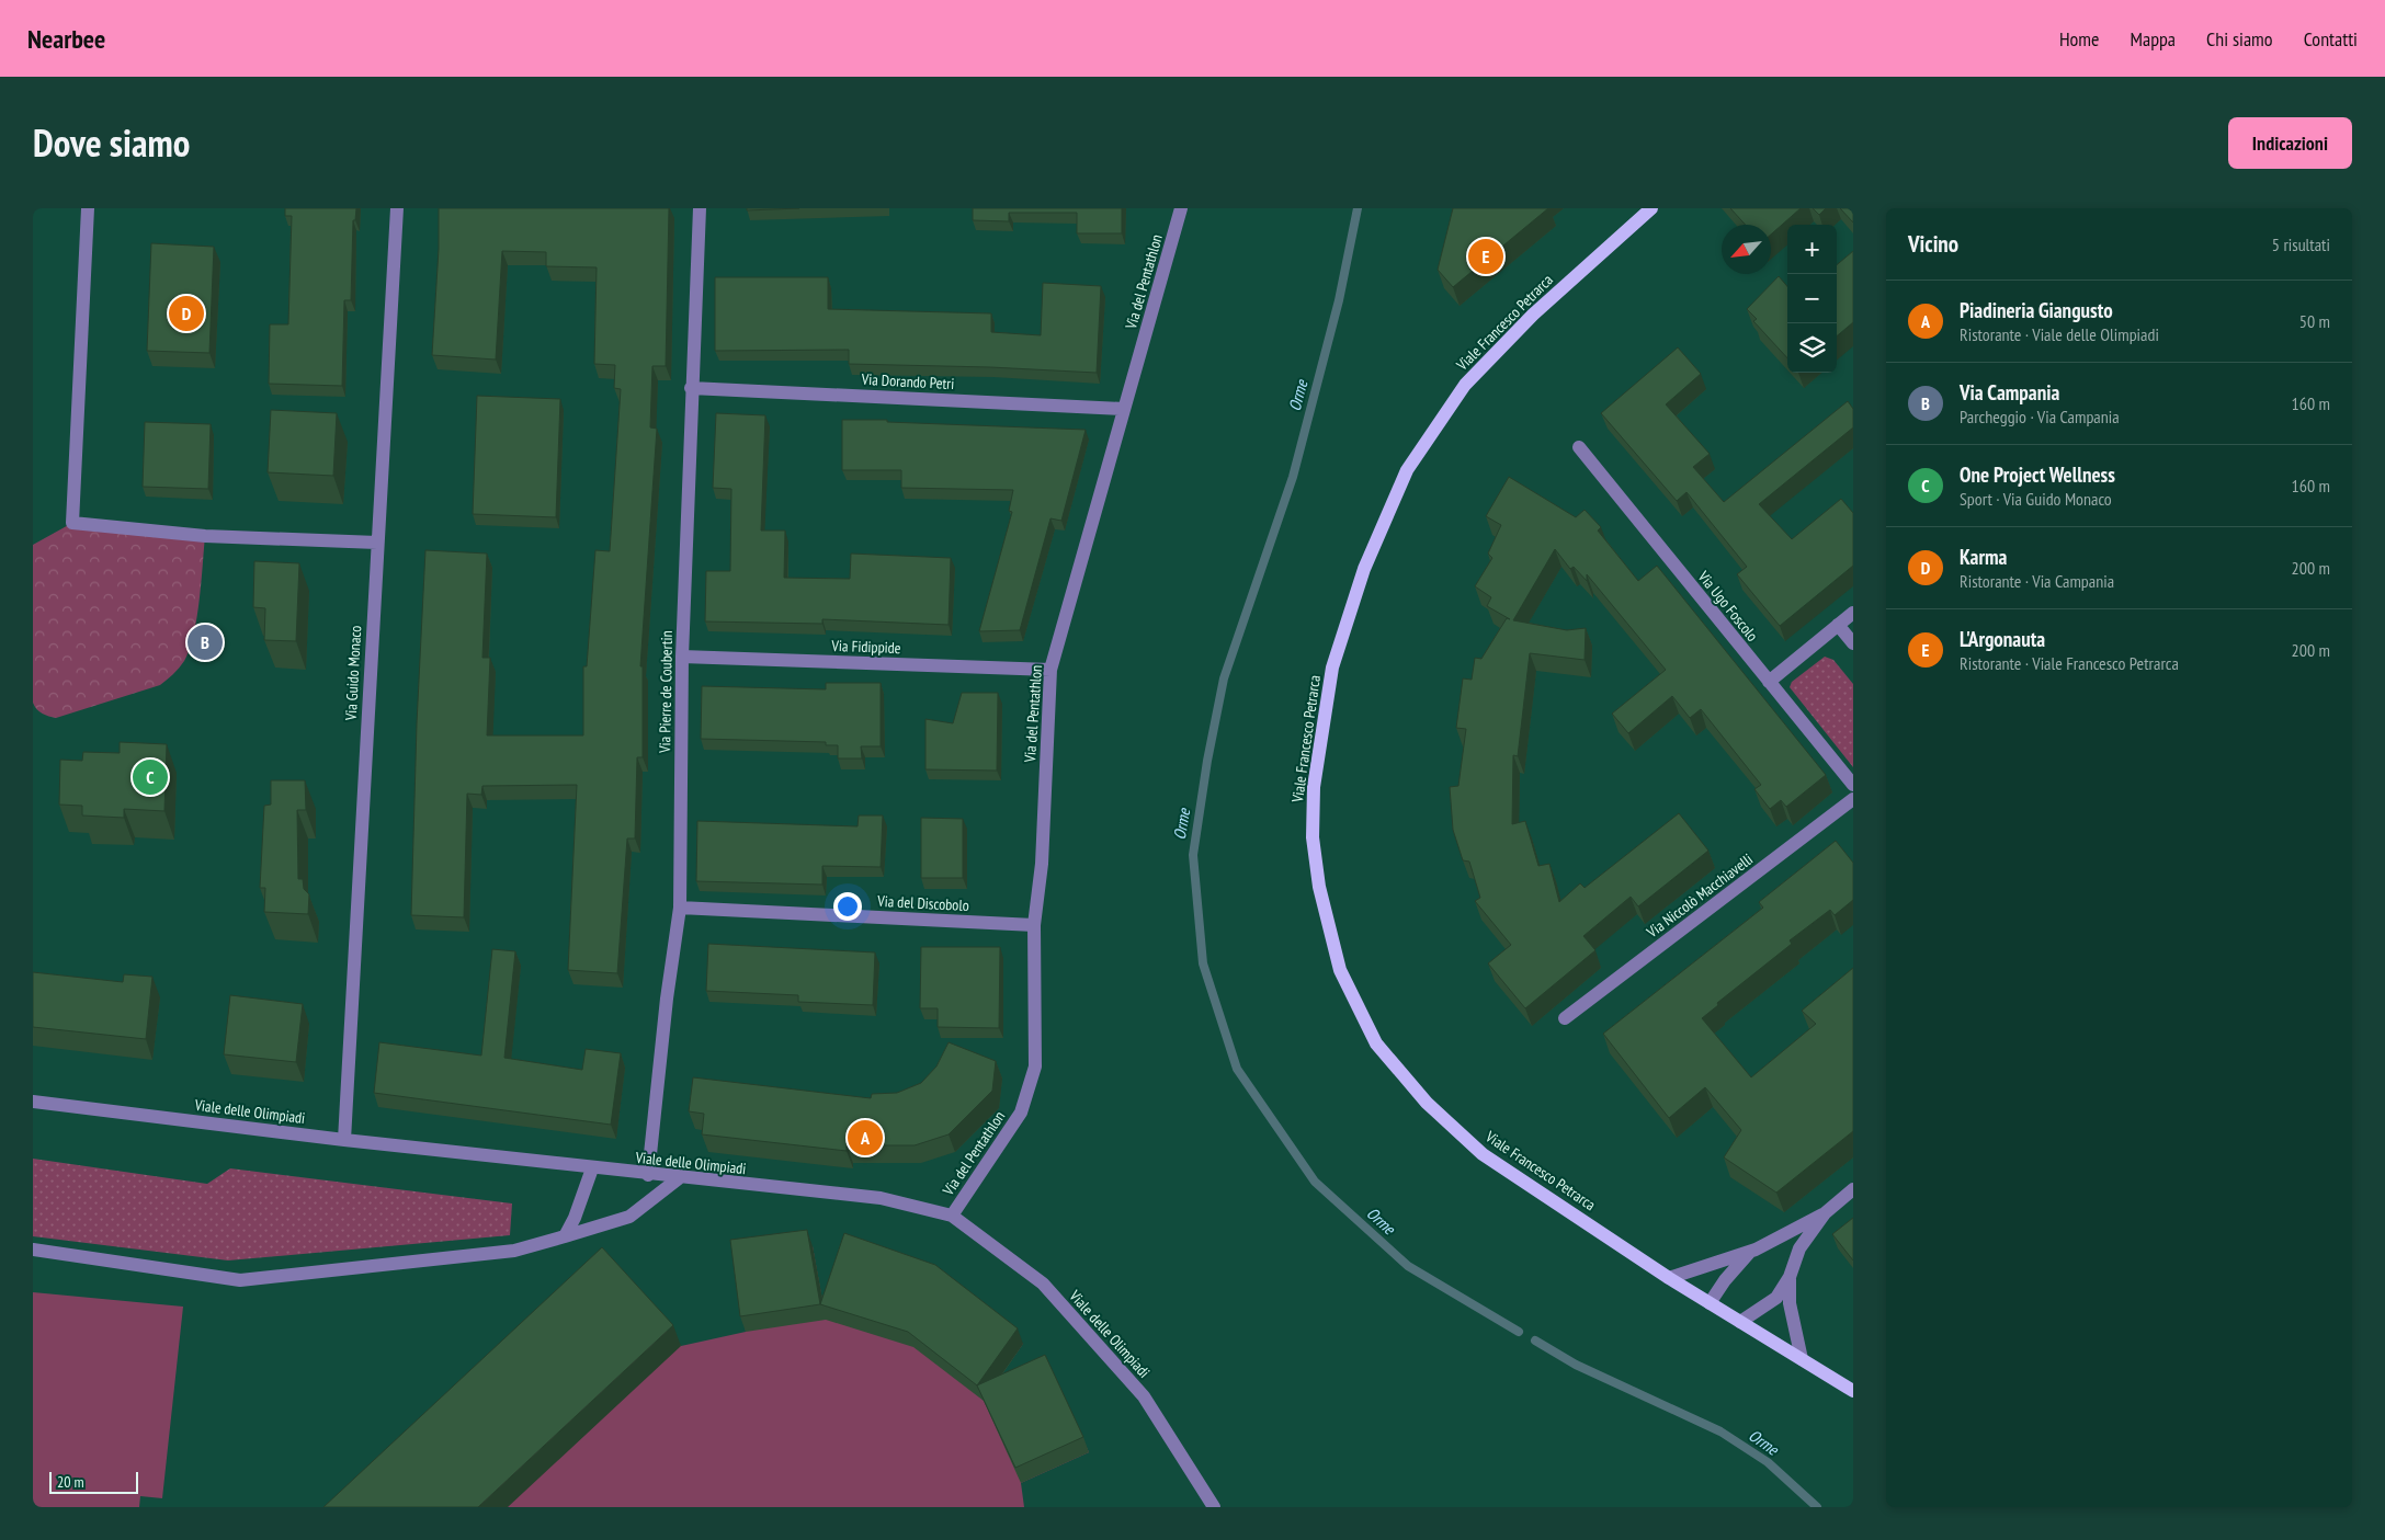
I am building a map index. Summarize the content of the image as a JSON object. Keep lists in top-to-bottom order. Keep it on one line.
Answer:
{"streets":{"main road":["Viale Francesco Petrarca"],"street":["Via del Pentathlon","Via Dorando Petri","Via Ugo Foscolo","Via Fidippide","Via Guido Monaco","Via Pierre de Coubertin","Via Niccolò Macchiavelli","Via del Discobolo","Viale delle Olimpiadi"]},"crossings":[["Via del Pentathlon","Via Dorando Petri"],["Via del Pentathlon","Via Fidippide"],["Via del Pentathlon","Via del Discobolo"],["Via del Pentathlon","Viale delle Olimpiadi"],["Via Dorando Petri","Via Pierre de Coubertin"],["Via Fidippide","Via Pierre de Coubertin"],["Via Guido Monaco","Viale delle Olimpiadi"],["Via Pierre de Coubertin","Via del Discobolo"],["Via Pierre de Coubertin","Viale delle Olimpiadi"]],"water":["Orme"],"scale_bar":"20 m","north":"bottom left","page":{"header":"Nearbee","nav":["Home","Mappa","Chi siamo","Contatti"],"title":"Dove siamo","buttons":"Indicazioni","heading":["Vicino","5 risultati"],"map_buttons":["+","−"],"pins":["E","D","B","C","A"],"list":[{"mark":"A","name":"Piadineria Giangusto","note":"Ristorante · Viale delle Olimpiadi","value":"50 m"},{"mark":"B","name":"Via Campania","note":"Parcheggio · Via Campania","value":"160 m"},{"mark":"C","name":"One Project Wellness","note":"Sport · Via Guido Monaco","value":"160 m"},{"mark":"D","name":"Karma","note":"Ristorante · Via Campania","value":"200 m"},{"mark":"E","name":"L'Argonauta","note":"Ristorante · Viale Francesco Petrarca","value":"200 m"}],"scale":"20 m"}}
